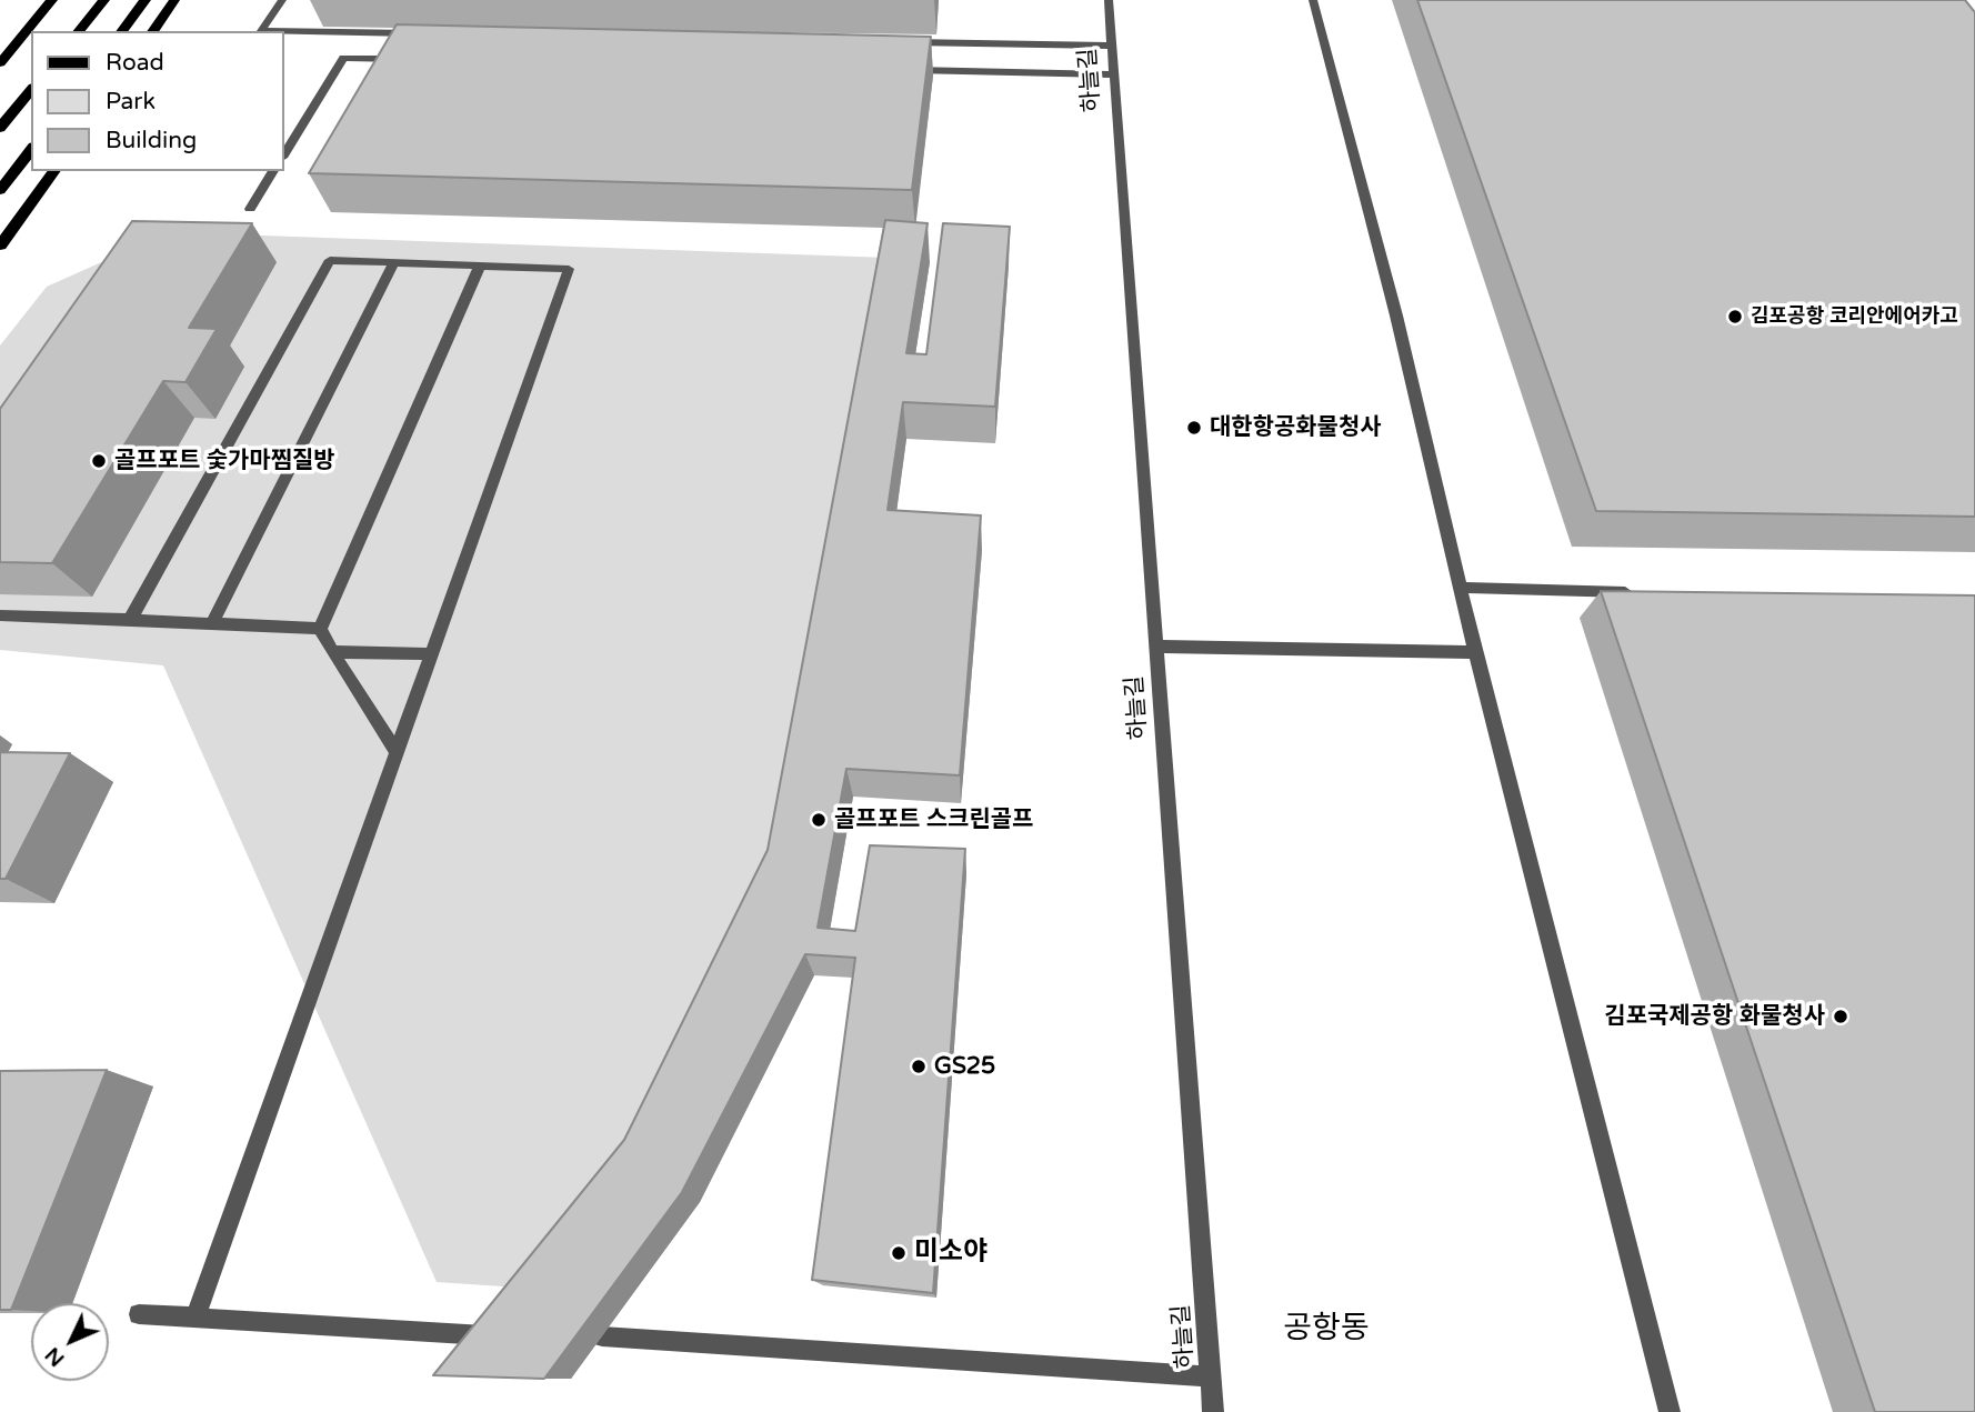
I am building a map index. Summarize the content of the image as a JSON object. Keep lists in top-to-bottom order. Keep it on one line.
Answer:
{"streets":{"lane":["하늘길"]},"districts":["공항동"],"places":["김포공항 코리안에어카고","대한항공화물청사","골프포트 숯가마찜질방","골프포트 스크린골프","김포국제공항 화물청사","GS25","미소야"],"legend":["Road","Park","Building"],"north":"bottom left"}
